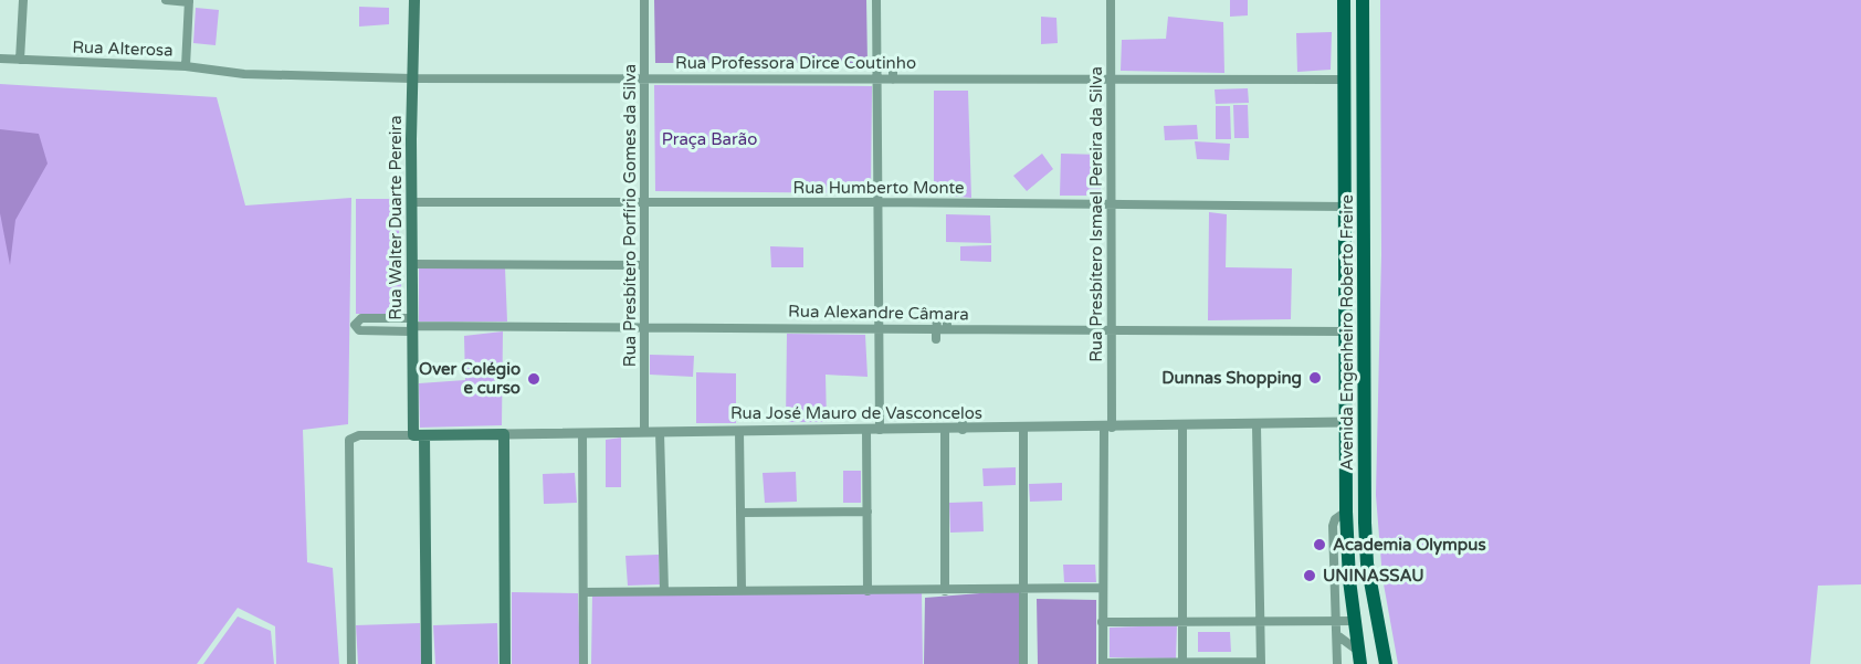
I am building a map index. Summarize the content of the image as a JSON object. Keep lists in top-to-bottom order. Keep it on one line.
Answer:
{"streets":{"main road":["Rua Walter Duarte Pereira","Avenida Engenheiro Roberto Freire","Rua José Mauro de Vasconcelos"],"street":["Rua Alterosa","Rua Professora Dirce Coutinho","Rua Humberto Monte","Rua Presbítero Ismael Pereira da Silva","Rua Presbítero Porfírio Gomes da Silva","Rua Alexandre Câmara"]},"crossings":[["Rua Alterosa","Rua Professora Dirce Coutinho"],["Rua Professora Dirce Coutinho","Rua Presbítero Ismael Pereira da Silva"],["Rua Professora Dirce Coutinho","Rua Presbítero Porfírio Gomes da Silva"],["Rua Professora Dirce Coutinho","Rua Walter Duarte Pereira"],["Rua Professora Dirce Coutinho","Avenida Engenheiro Roberto Freire"],["Rua Humberto Monte","Rua Presbítero Ismael Pereira da Silva"],["Rua Humberto Monte","Rua Presbítero Porfírio Gomes da Silva"],["Rua Humberto Monte","Rua Walter Duarte Pereira"],["Rua Humberto Monte","Avenida Engenheiro Roberto Freire"],["Rua Presbítero Ismael Pereira da Silva","Rua Alexandre Câmara"],["Rua Presbítero Ismael Pereira da Silva","Rua José Mauro de Vasconcelos"],["Rua Presbítero Porfírio Gomes da Silva","Rua Alexandre Câmara"],["Rua Presbítero Porfírio Gomes da Silva","Rua José Mauro de Vasconcelos"],["Rua Walter Duarte Pereira","Rua Alexandre Câmara"],["Rua Walter Duarte Pereira","Rua José Mauro de Vasconcelos"],["Rua Alexandre Câmara","Avenida Engenheiro Roberto Freire"],["Avenida Engenheiro Roberto Freire","Rua José Mauro de Vasconcelos"]],"parks":["Praça Barão"],"places":["Dunnas Shopping","Over Colégio e curso","Academia Olympus","UNINASSAU"]}
